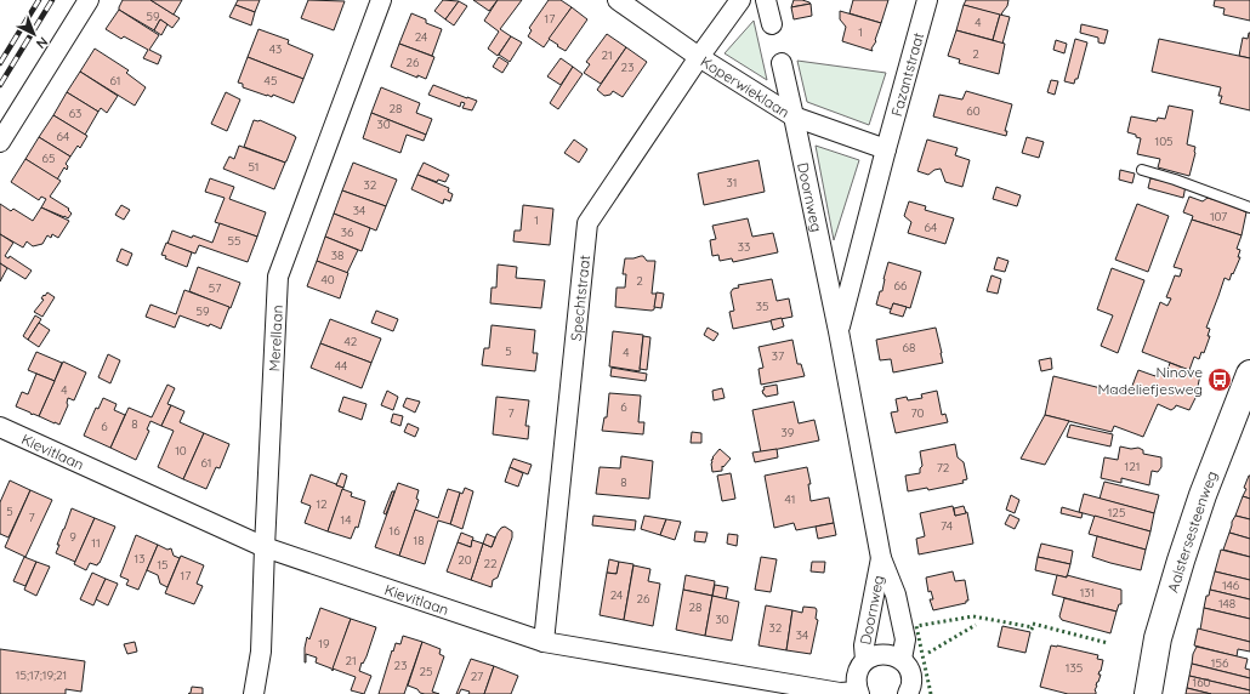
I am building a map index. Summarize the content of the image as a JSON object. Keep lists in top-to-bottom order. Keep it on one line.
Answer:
{"streets":{"main road":["Aalstersesteenweg"],"street":["Fazantstraat","Koperwieklaan","Doornweg","Spechtstraat","Merellaan","Kievitlaan"]},"crossings":[["Fazantstraat","Koperwieklaan"],["Fazantstraat","Doornweg"],["Koperwieklaan","Doornweg"],["Koperwieklaan","Spechtstraat"],["Spechtstraat","Kievitlaan"],["Merellaan","Kievitlaan"]],"places":{"bus stop":["Ninove Madeliefjesweg"]},"house_numbers":["59","17","4","1","24","43","2","21","26","23","61","45","28","60","63","30","64","105","65","51","31","32","34","107","1","64","36","55","33","38","40","2","66","57","35","59","42","68","5","4","37","44","4","6","7","70","8","6","39","10","61","121","72","8","41","12","5","125","7","14","74","16","9","18","11","13","20","22","15","17","146","131","24","26","148","28","30","32","34","19","21","156","23","135","25","15;17;19;21","27","160"],"north":"bottom right"}
